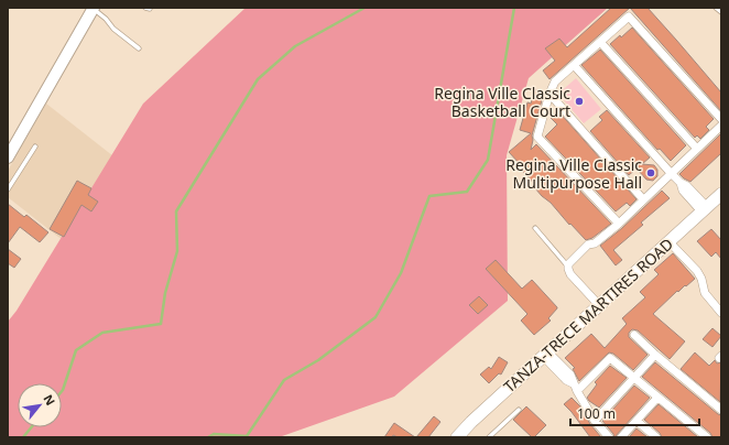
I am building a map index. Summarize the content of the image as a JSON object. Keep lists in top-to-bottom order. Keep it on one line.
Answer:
{"streets":{"main road":["TANZA-TRECE MARTIRES ROAD"]},"places":["Regina Ville Classic Basketball Court","Regina Ville Classic Multipurpose Hall"],"scale_bar":"100 m","north":"top right"}
